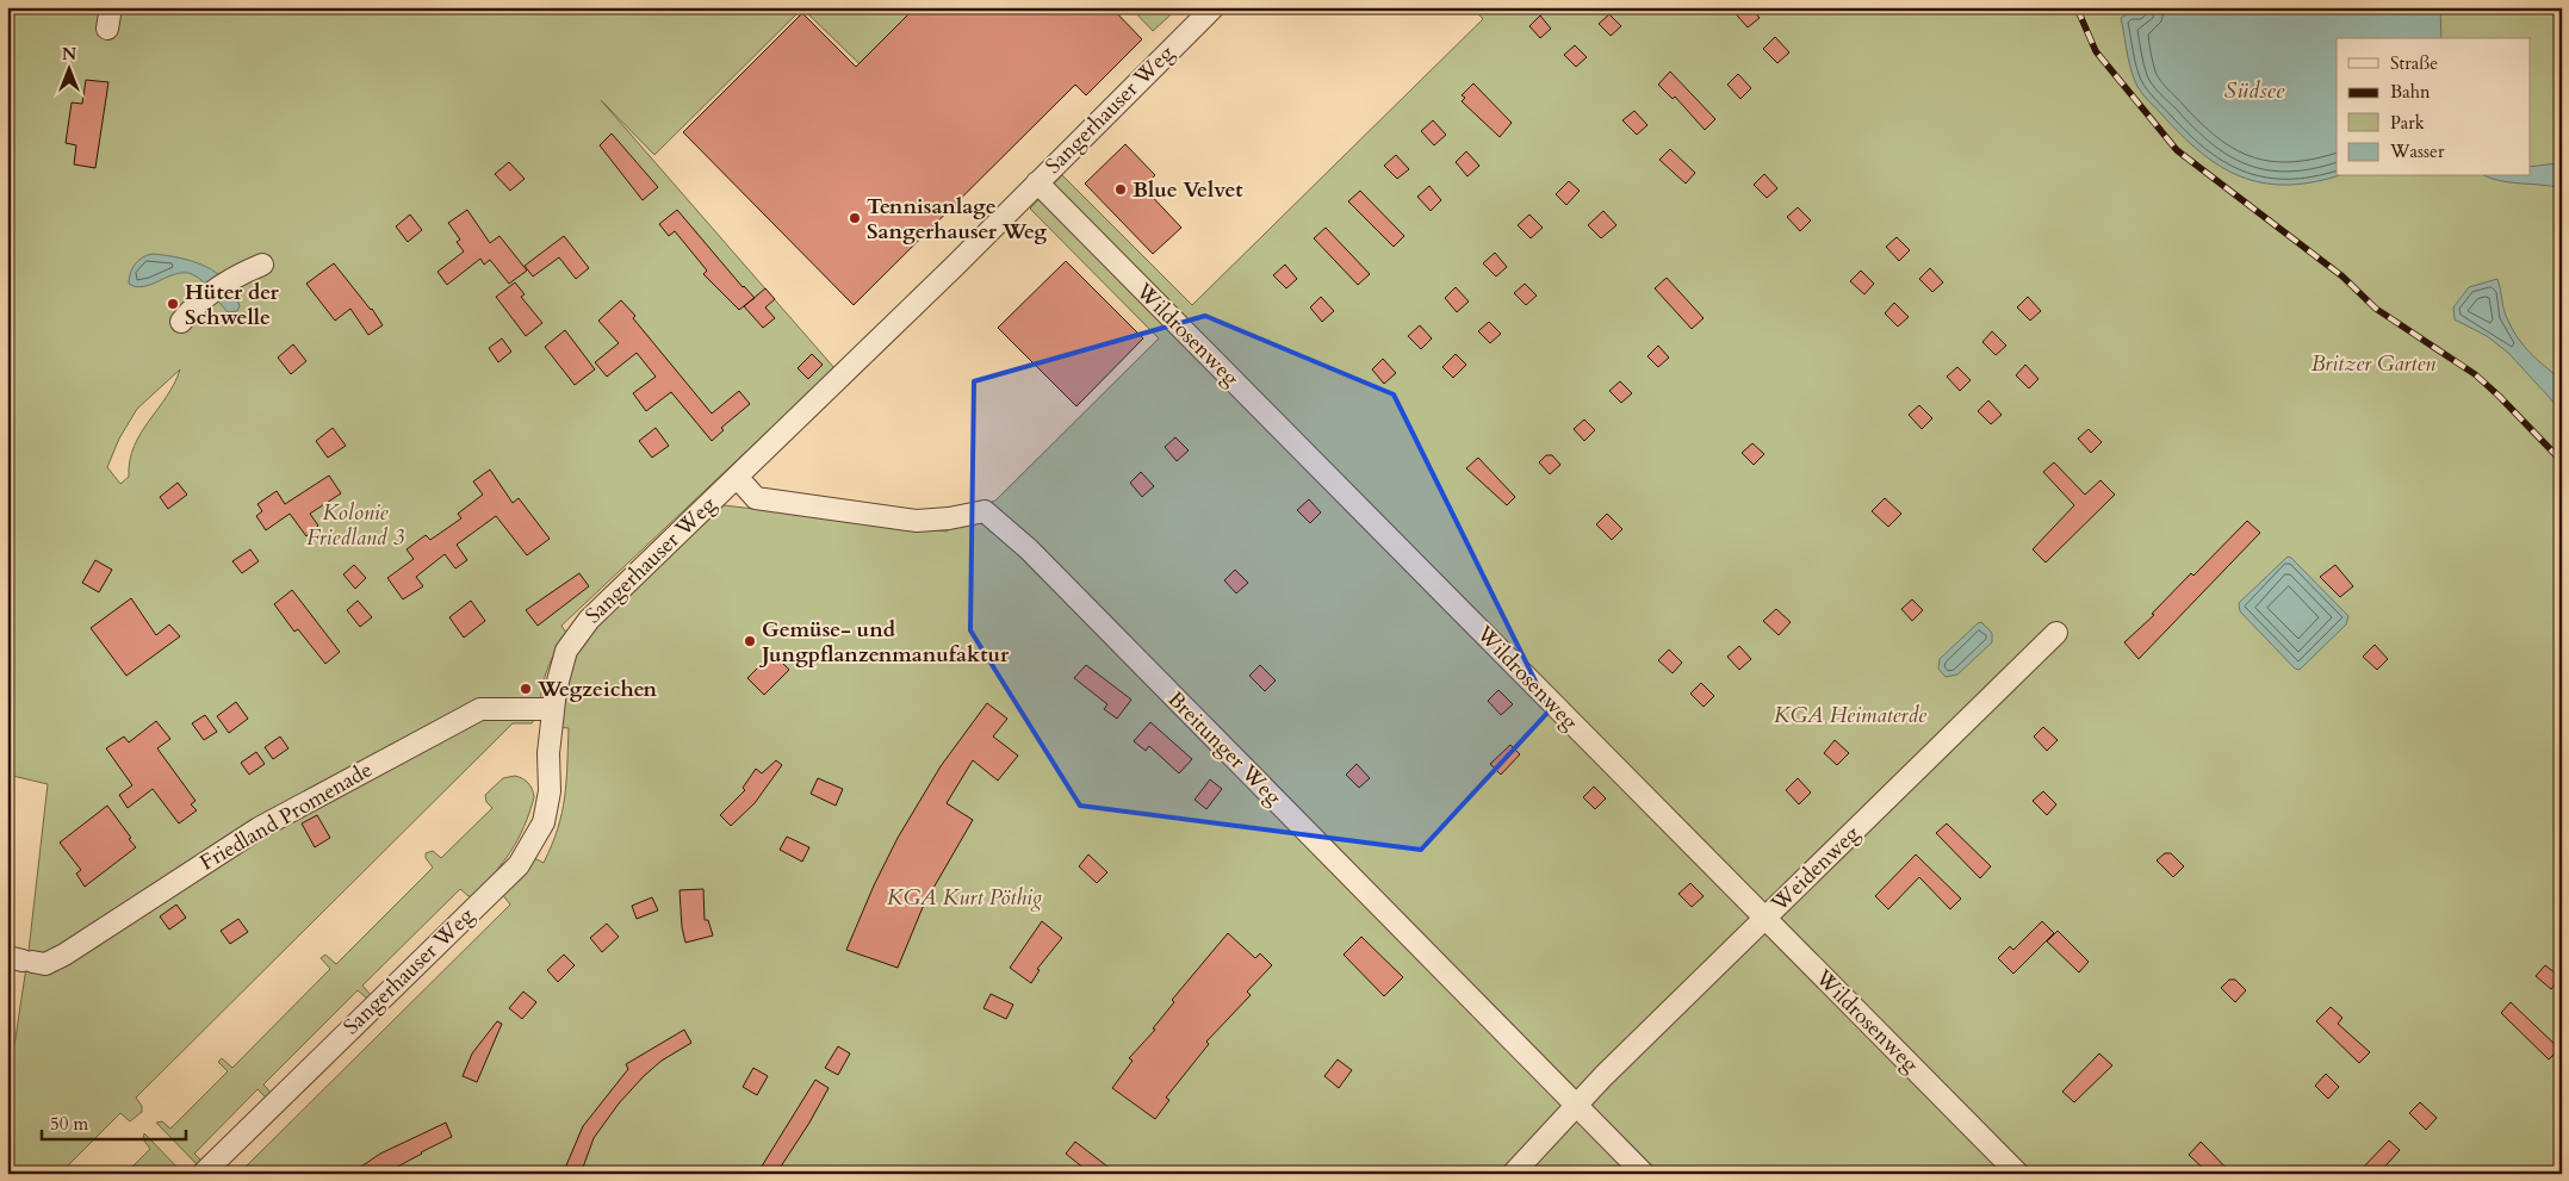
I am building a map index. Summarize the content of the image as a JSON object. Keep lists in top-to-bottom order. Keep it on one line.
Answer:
{"streets":{"street":["Sangerhauser Weg","Wildrosenweg","Breitunger Weg","Friedland Promenade","Weidenweg"]},"crossings":[["Sangerhauser Weg","Wildrosenweg"],["Sangerhauser Weg","Breitunger Weg"],["Sangerhauser Weg","Friedland Promenade"],["Wildrosenweg","Weidenweg"],["Breitunger Weg","Weidenweg"]],"water":["Südsee"],"parks":["Britzer Garten","Kolonie Friedland 3","KGA Heimaterde","KGA Kurt Pöthig"],"places":["Blue Velvet","Tennisanlage Sangerhauser Weg","Hüter der Schwelle","Gemüse- und Jungpflanzenmanufaktur","Wegzeichen"],"legend":["Straße","Bahn","Park","Wasser"],"scale_bar":"50 m","north":"top"}
